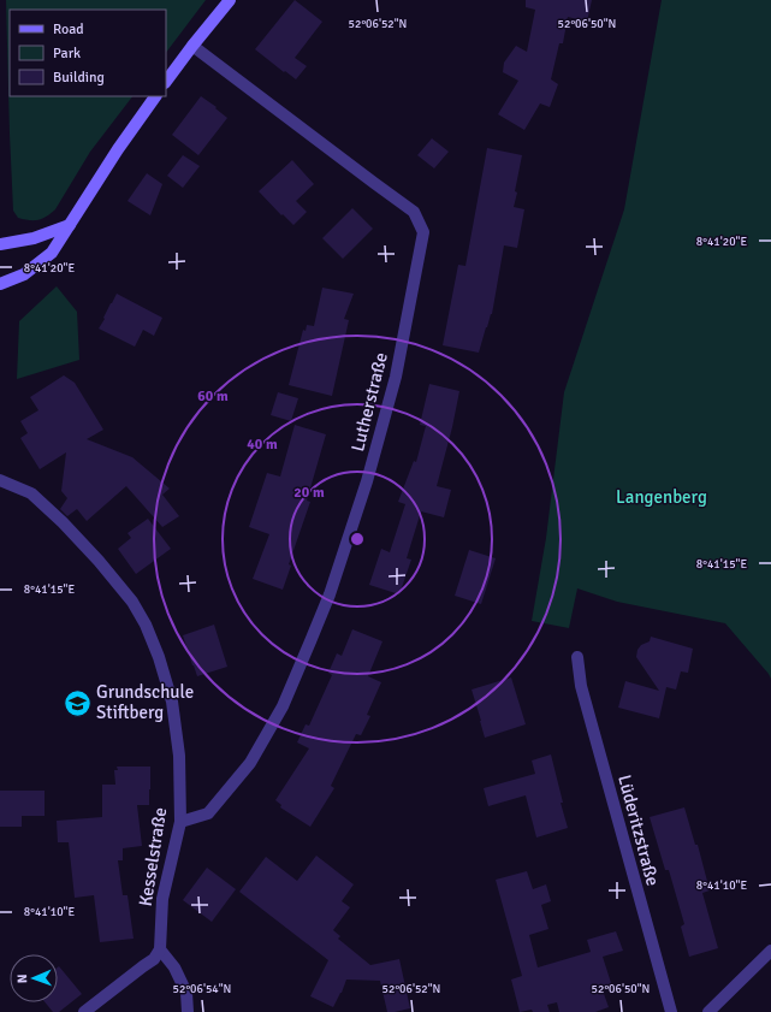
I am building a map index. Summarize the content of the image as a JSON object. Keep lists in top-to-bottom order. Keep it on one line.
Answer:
{"streets":{"street":["Lutherstraße","Lüderitzstraße","Kesselstraße"]},"crossings":[["Lutherstraße","Kesselstraße"]],"parks":["Langenberg"],"places":{"school or university":["Grundschule Stiftberg"]},"legend":["Road","Park","Building"],"north":"left","coordinates":["52°06'52\"N","52°06'50\"N","8°41'20\"E","8°41'15\"E","8°41'10\"E","52°06'54\"N"],"rings":["60 m","40 m","20 m"]}
